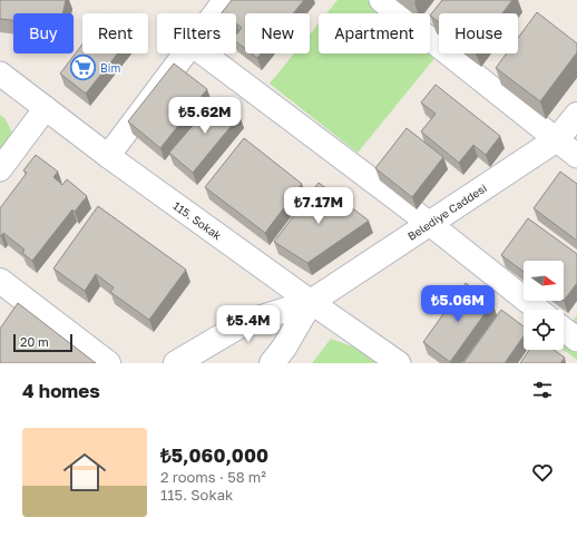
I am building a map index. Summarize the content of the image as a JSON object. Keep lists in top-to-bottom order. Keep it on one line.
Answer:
{"streets":{"street":["Belediye Caddesi","115. Sokak"]},"crossings":[["Belediye Caddesi","115. Sokak"]],"places":{"supermarket":["Bim"]},"scale_bar":"20 m","north":"right","page":{"chip":["Buy","Rent","Filters","New","Apartment","House"],"price":["₺5.62M","₺7.17M","₺5.06M","₺5.4M"],"scale":"20 m","heading":"4 homes","list":[{"name":"₺5,060,000","note":"2 rooms · 58 m² · 115. Sokak"}]}}
